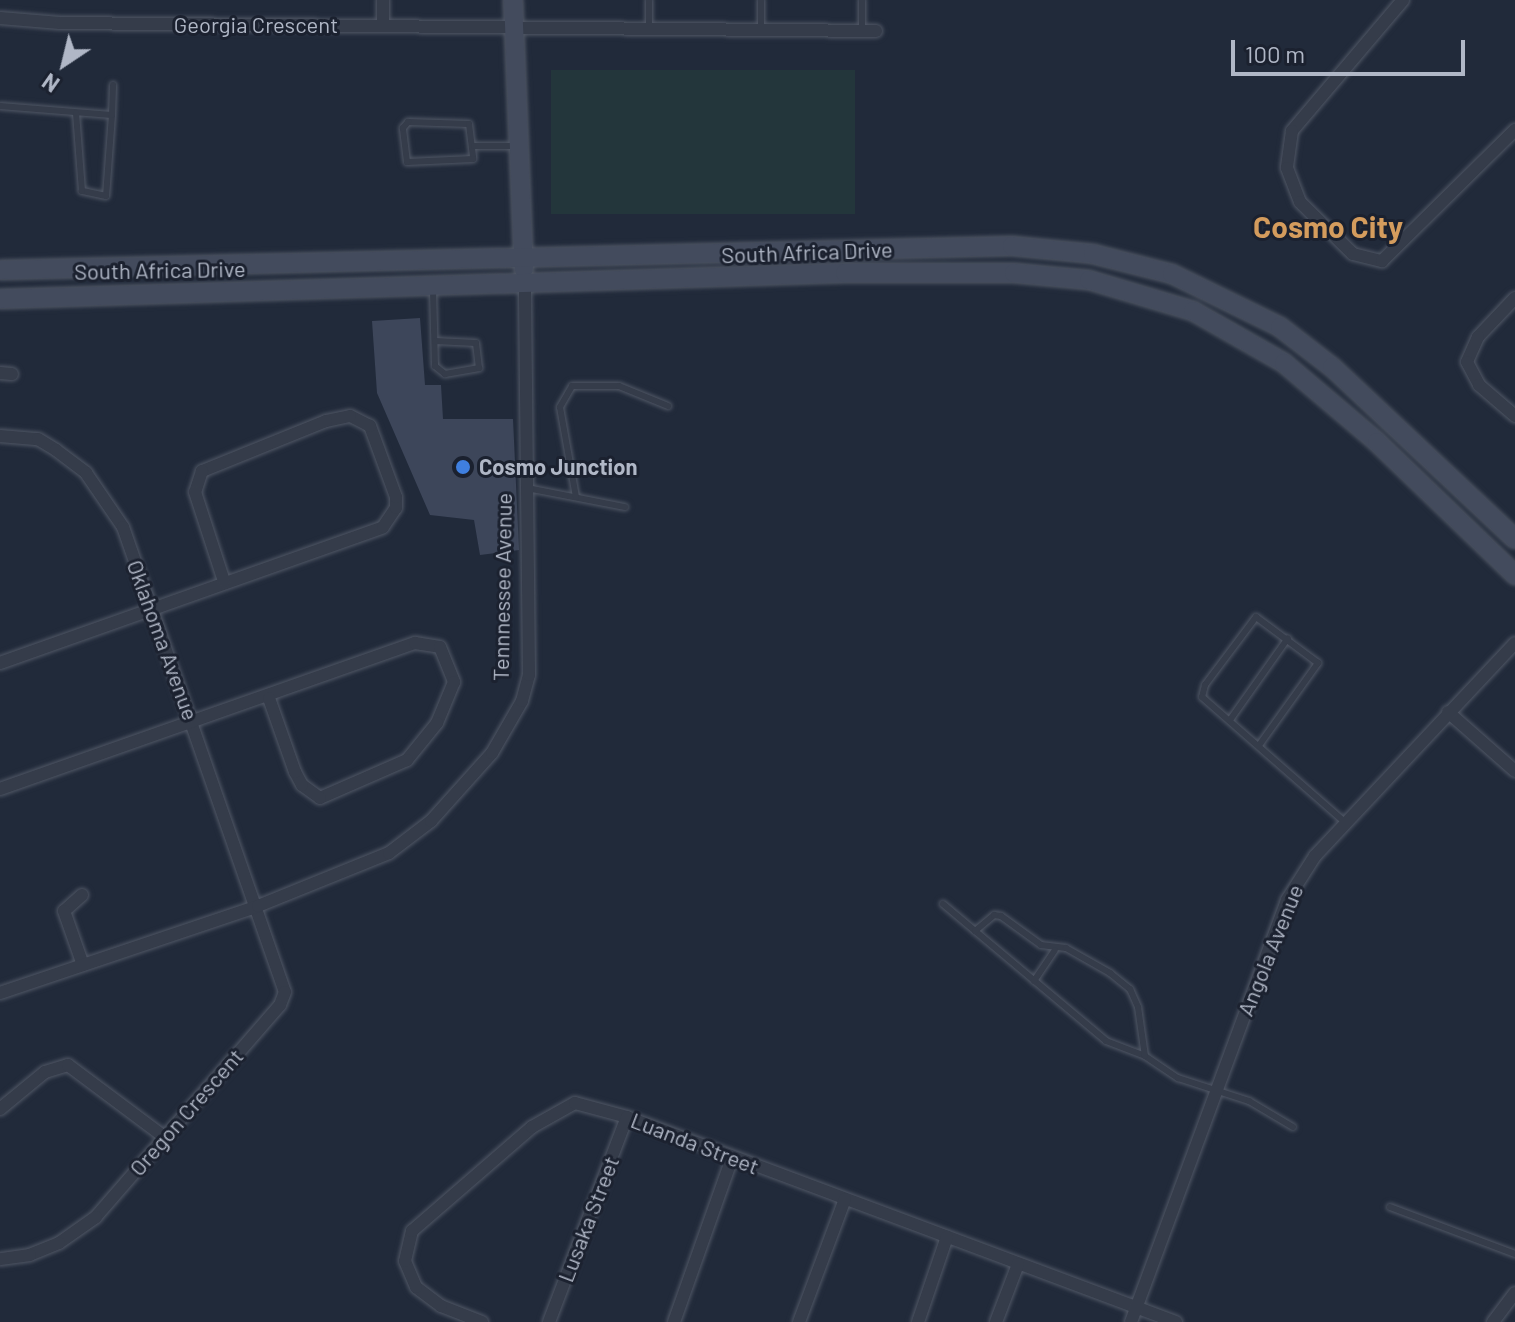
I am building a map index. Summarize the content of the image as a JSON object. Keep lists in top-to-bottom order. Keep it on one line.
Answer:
{"streets":{"street":["Georgia Crescent","South Africa Drive","Tennnessee Avenue","Oklahoma Avenue","Angola Avenue","Oregon Crescent","Luanda Street","Lusaka Street"]},"crossings":[["Georgia Crescent","Tennnessee Avenue"],["South Africa Drive","Tennnessee Avenue"],["Tennnessee Avenue","Oklahoma Avenue"],["Tennnessee Avenue","Oregon Crescent"],["Oklahoma Avenue","Oregon Crescent"],["Angola Avenue","Luanda Street"],["Luanda Street","Lusaka Street"]],"districts":["Cosmo City"],"places":["Cosmo Junction"],"scale_bar":"100 m","north":"bottom left"}
